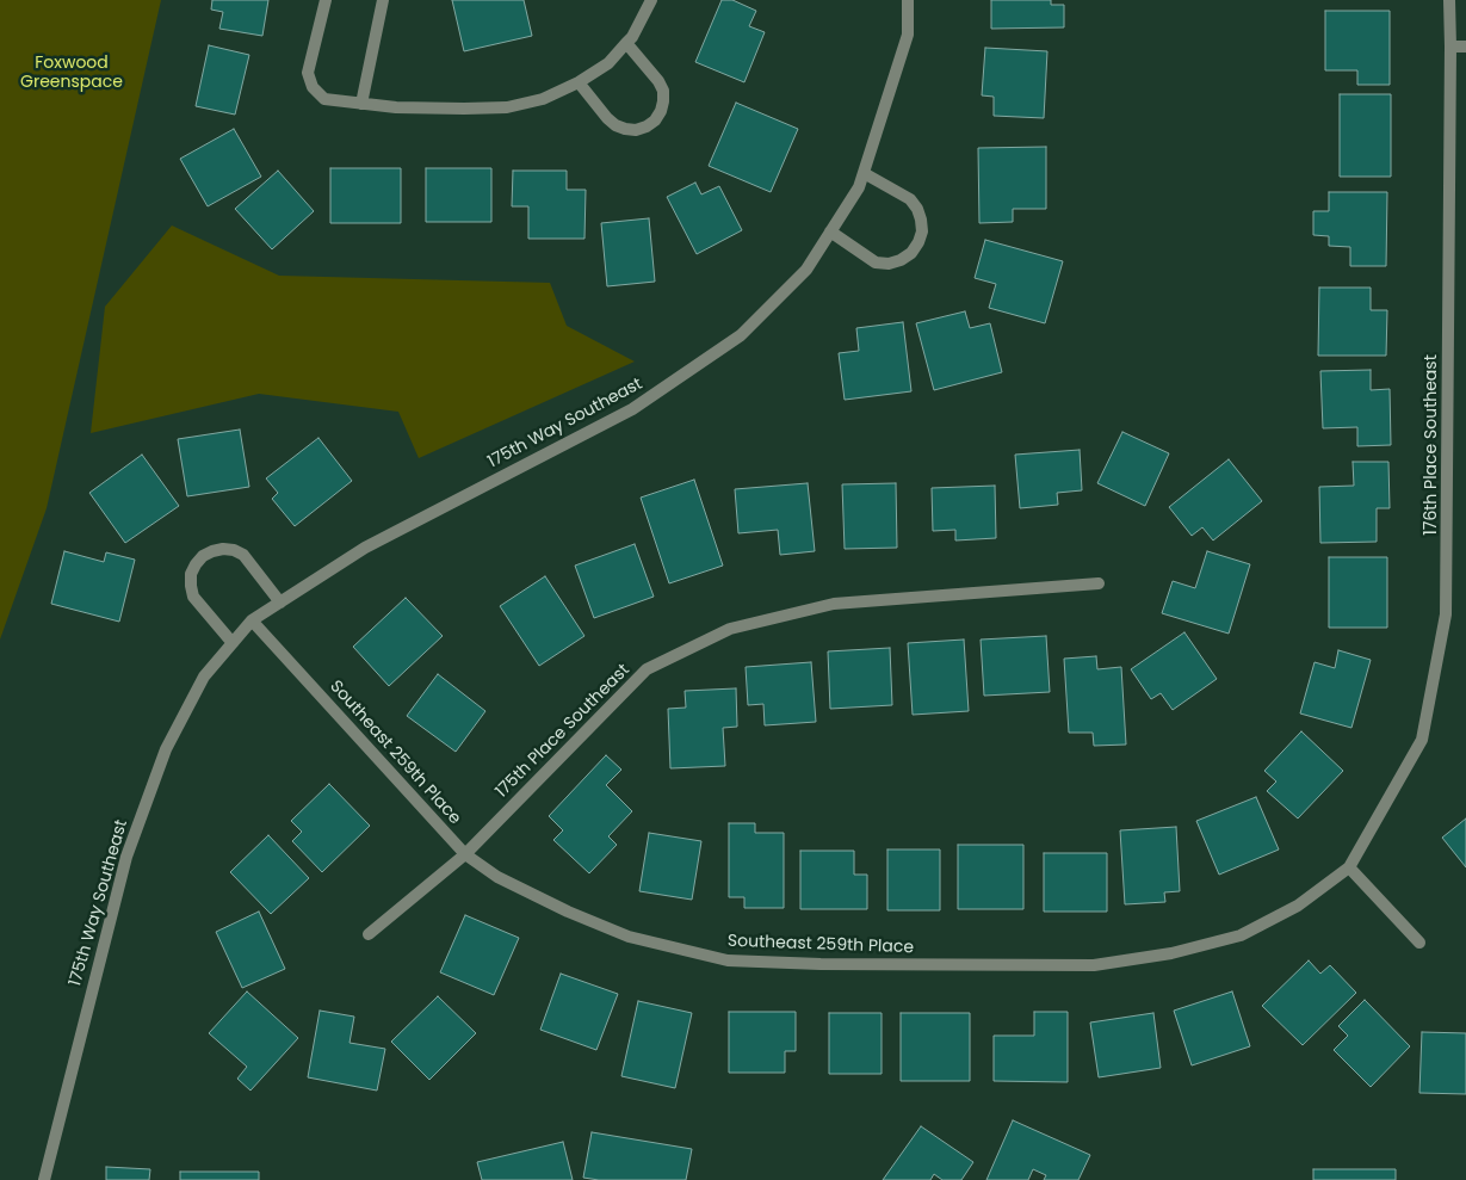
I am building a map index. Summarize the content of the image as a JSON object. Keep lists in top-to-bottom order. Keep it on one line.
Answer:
{"streets":{"street":["175th Way Southeast","176th Place Southeast","175th Place Southeast","Southeast 259th Place"]},"crossings":[["175th Way Southeast","Southeast 259th Place"],["176th Place Southeast","Southeast 259th Place"],["175th Place Southeast","Southeast 259th Place"]],"parks":["Foxwood Greenspace"]}
